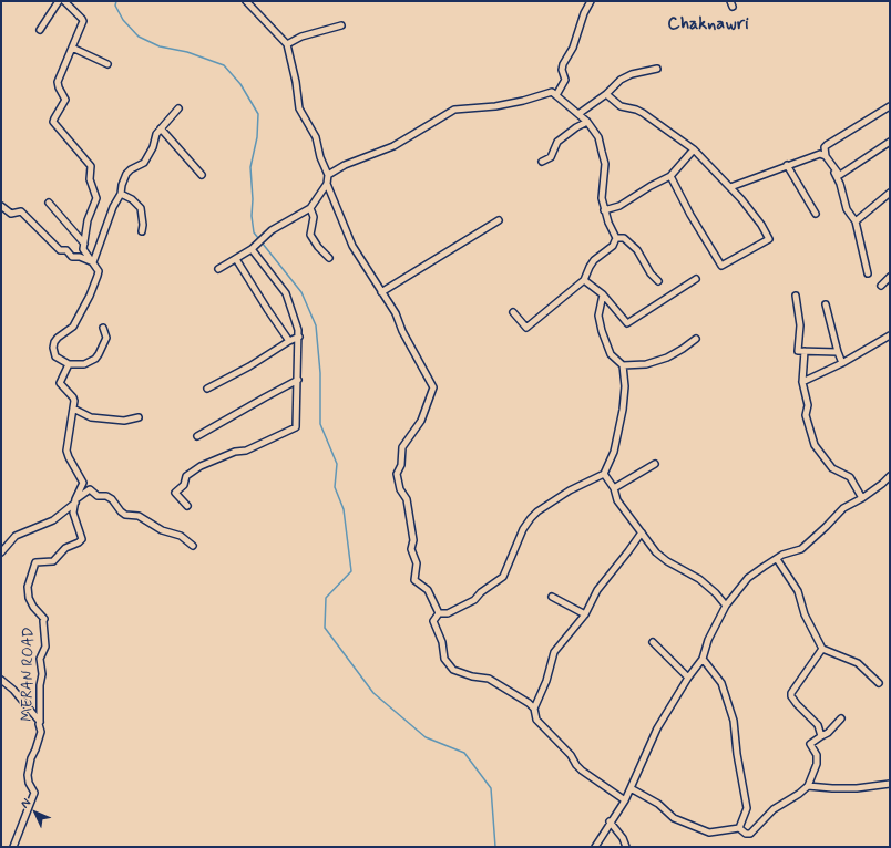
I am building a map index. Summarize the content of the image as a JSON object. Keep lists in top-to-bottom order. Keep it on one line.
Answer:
{"streets":{"street":["MERAN ROAD"]},"districts":["Chaknawri"],"north":"top left"}
